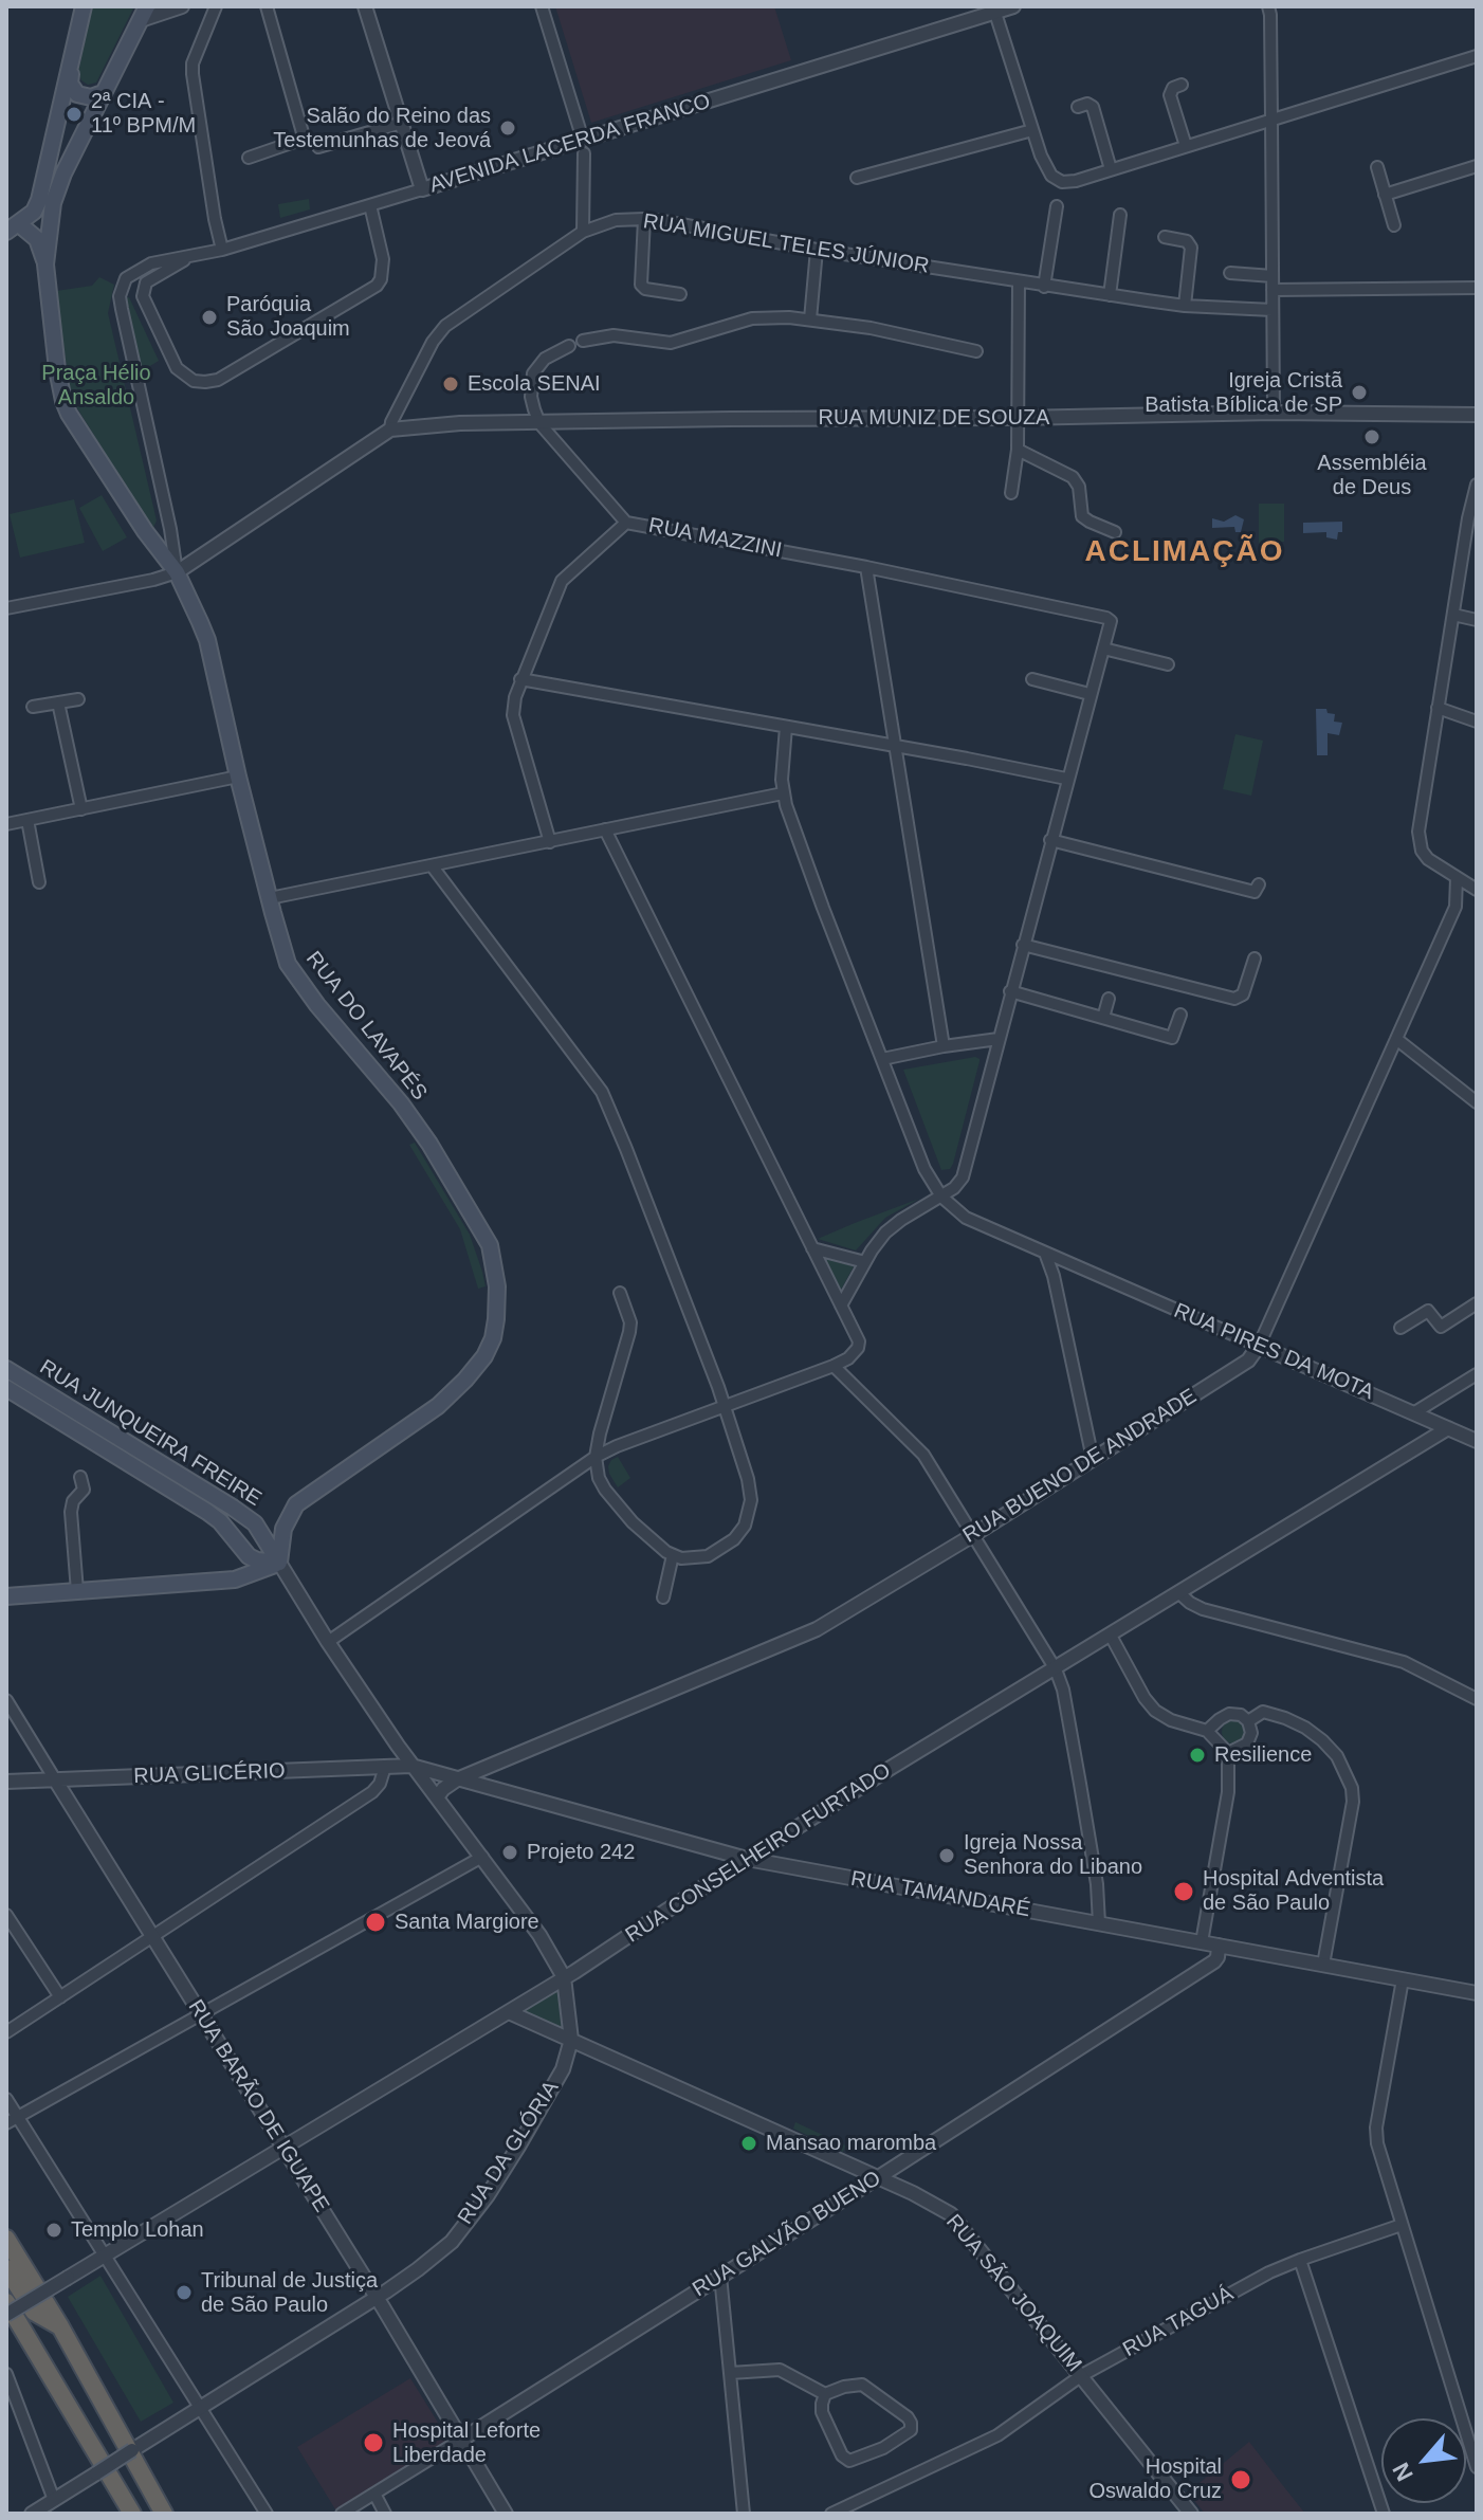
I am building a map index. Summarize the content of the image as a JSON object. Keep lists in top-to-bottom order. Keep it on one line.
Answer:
{"streets":{"main road":["RUA DO LAVAPÉS","RUA JUNQUEIRA FREIRE"],"street":["AVENIDA LACERDA FRANCO","RUA MIGUEL TELES JÚNIOR","RUA MUNIZ DE SOUZA","RUA MAZZINI","RUA PIRES DA MOTA","RUA BUENO DE ANDRADE","RUA GLICÉRIO","RUA CONSELHEIRO FURTADO","RUA TAMANDARÉ","RUA BARÃO DE IGUAPE","RUA DA GLÓRIA","RUA GALVÃO BUENO","RUA SÃO JOAQUIM","RUA TAGUÁ"]},"crossings":[["AVENIDA LACERDA FRANCO","RUA DO LAVAPÉS"],["RUA MIGUEL TELES JÚNIOR","RUA MUNIZ DE SOUZA"],["RUA DO LAVAPÉS","RUA JUNQUEIRA FREIRE"],["RUA PIRES DA MOTA","RUA BUENO DE ANDRADE"],["RUA PIRES DA MOTA","RUA CONSELHEIRO FURTADO"],["RUA BUENO DE ANDRADE","RUA TAMANDARÉ"],["RUA BUENO DE ANDRADE","RUA DA GLÓRIA"],["RUA GLICÉRIO","RUA TAMANDARÉ"],["RUA GLICÉRIO","RUA BARÃO DE IGUAPE"],["RUA GLICÉRIO","RUA DA GLÓRIA"],["RUA CONSELHEIRO FURTADO","RUA TAMANDARÉ"],["RUA CONSELHEIRO FURTADO","RUA BARÃO DE IGUAPE"],["RUA CONSELHEIRO FURTADO","RUA DA GLÓRIA"],["RUA CONSELHEIRO FURTADO","RUA SÃO JOAQUIM"],["RUA TAMANDARÉ","RUA DA GLÓRIA"],["RUA TAMANDARÉ","RUA GALVÃO BUENO"],["RUA BARÃO DE IGUAPE","RUA DA GLÓRIA"],["RUA BARÃO DE IGUAPE","RUA GALVÃO BUENO"],["RUA DA GLÓRIA","RUA SÃO JOAQUIM"],["RUA GALVÃO BUENO","RUA SÃO JOAQUIM"],["RUA SÃO JOAQUIM","RUA TAGUÁ"]],"districts":["ACLIMAÇÃO"],"parks":["Praça Hélio Ansaldo"],"places":["2ª CIA - 11º BPM/M","Salão do Reino das Testemunhas de Jeová","Paróquia São Joaquim","Escola SENAI","Igreja Cristã Batista Bíblica de SP","Assembléia de Deus","Resilience","Projeto 242","Igreja Nossa Senhora do Libano","Hospital Adventista de São Paulo","Santa Margiore","Mansao maromba","Templo Lohan","Tribunal de Justiça de São Paulo","Hospital Leforte Liberdade","Hospital Oswaldo Cruz"],"north":"bottom left"}
